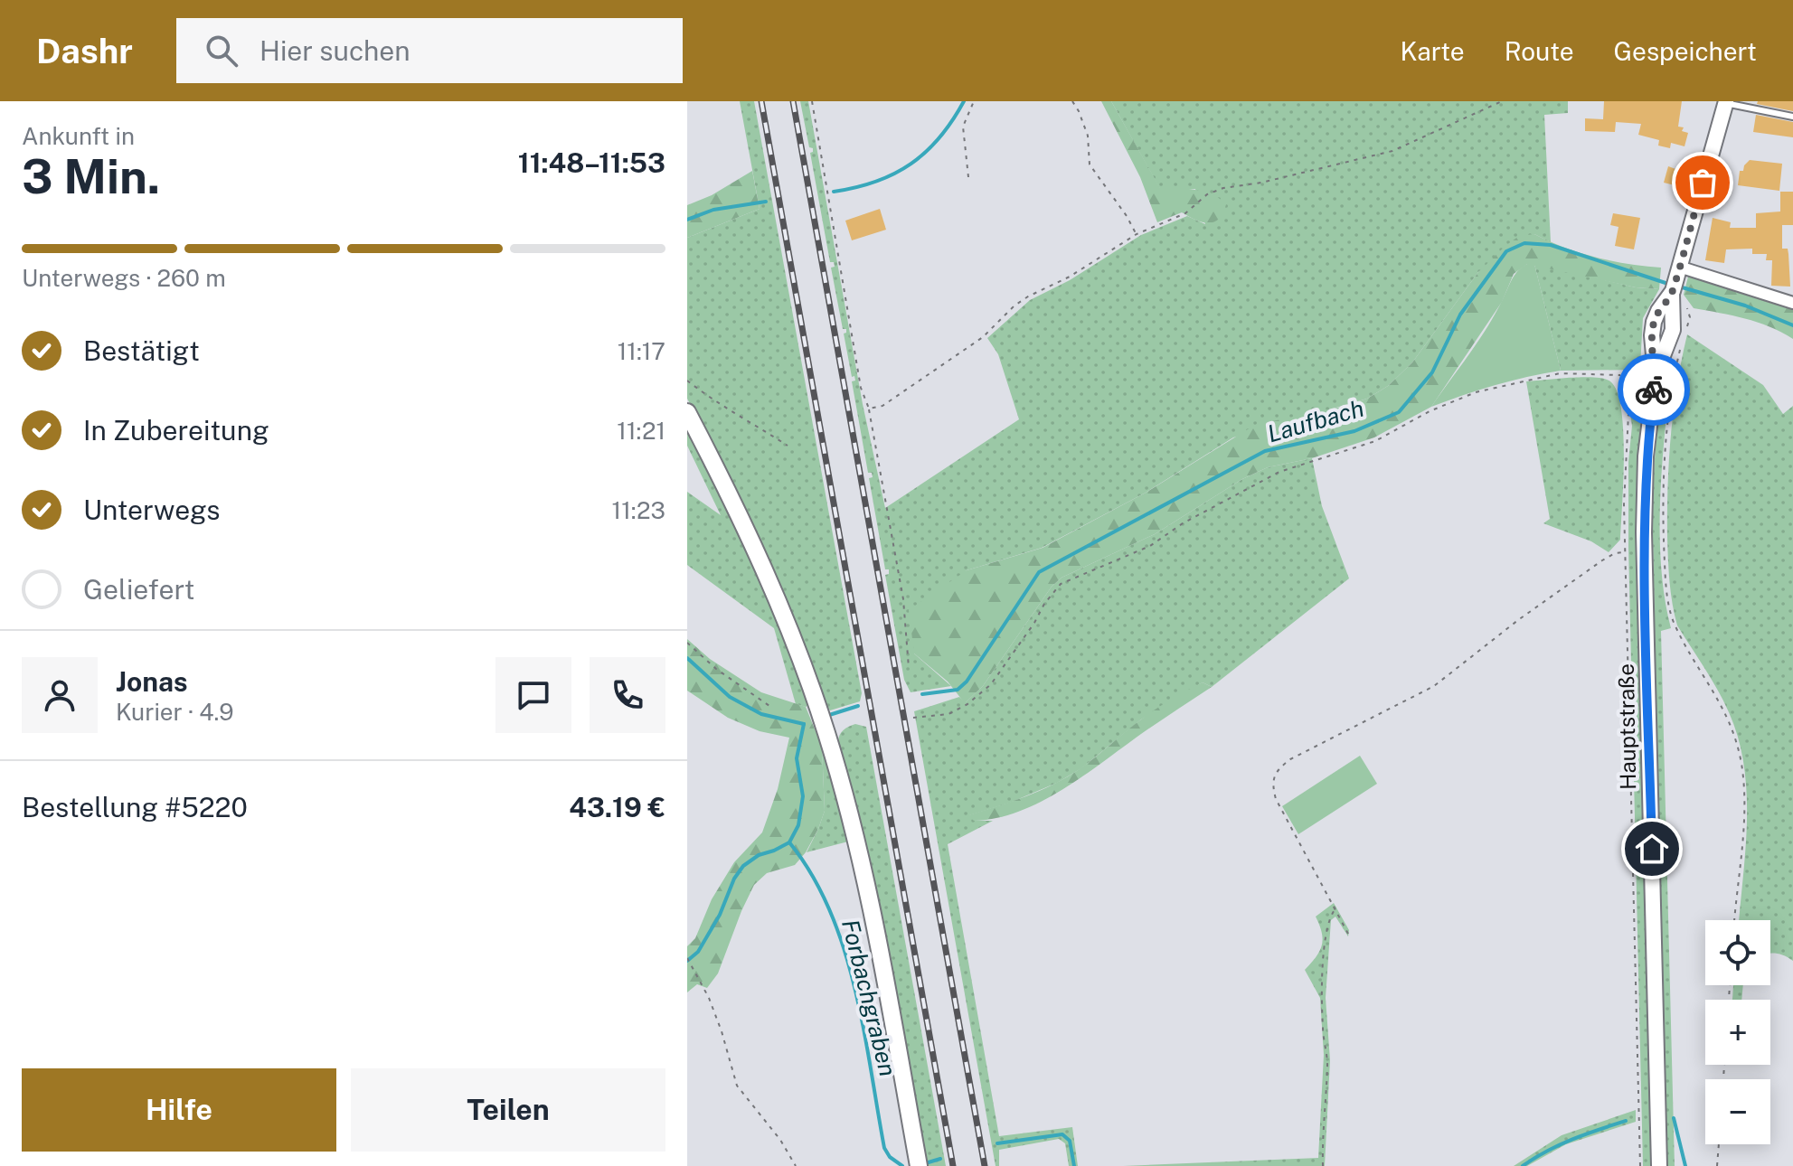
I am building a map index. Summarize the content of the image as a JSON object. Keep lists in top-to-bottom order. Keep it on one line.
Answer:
{"streets":{"street":["Hauptstraße"]},"water":["Laufbach","Forbachgraben"],"page":{"header":"Dashr","search":"Hier suchen","nav":["Karte","Route","Gespeichert"],"heading":["3 Min.","Ankunft in","11:48–11:53"],"panel":["Jonas","Kurier · 4.9","Bestellung #5220","43.19 €"],"bar":"Unterwegs · 260 m","list":[["Bestätigt","11:17"],["In Zubereitung","11:21"],["Unterwegs","11:23"],"Geliefert"],"map_buttons":["+","−"],"buttons":["Hilfe","Teilen"]}}
